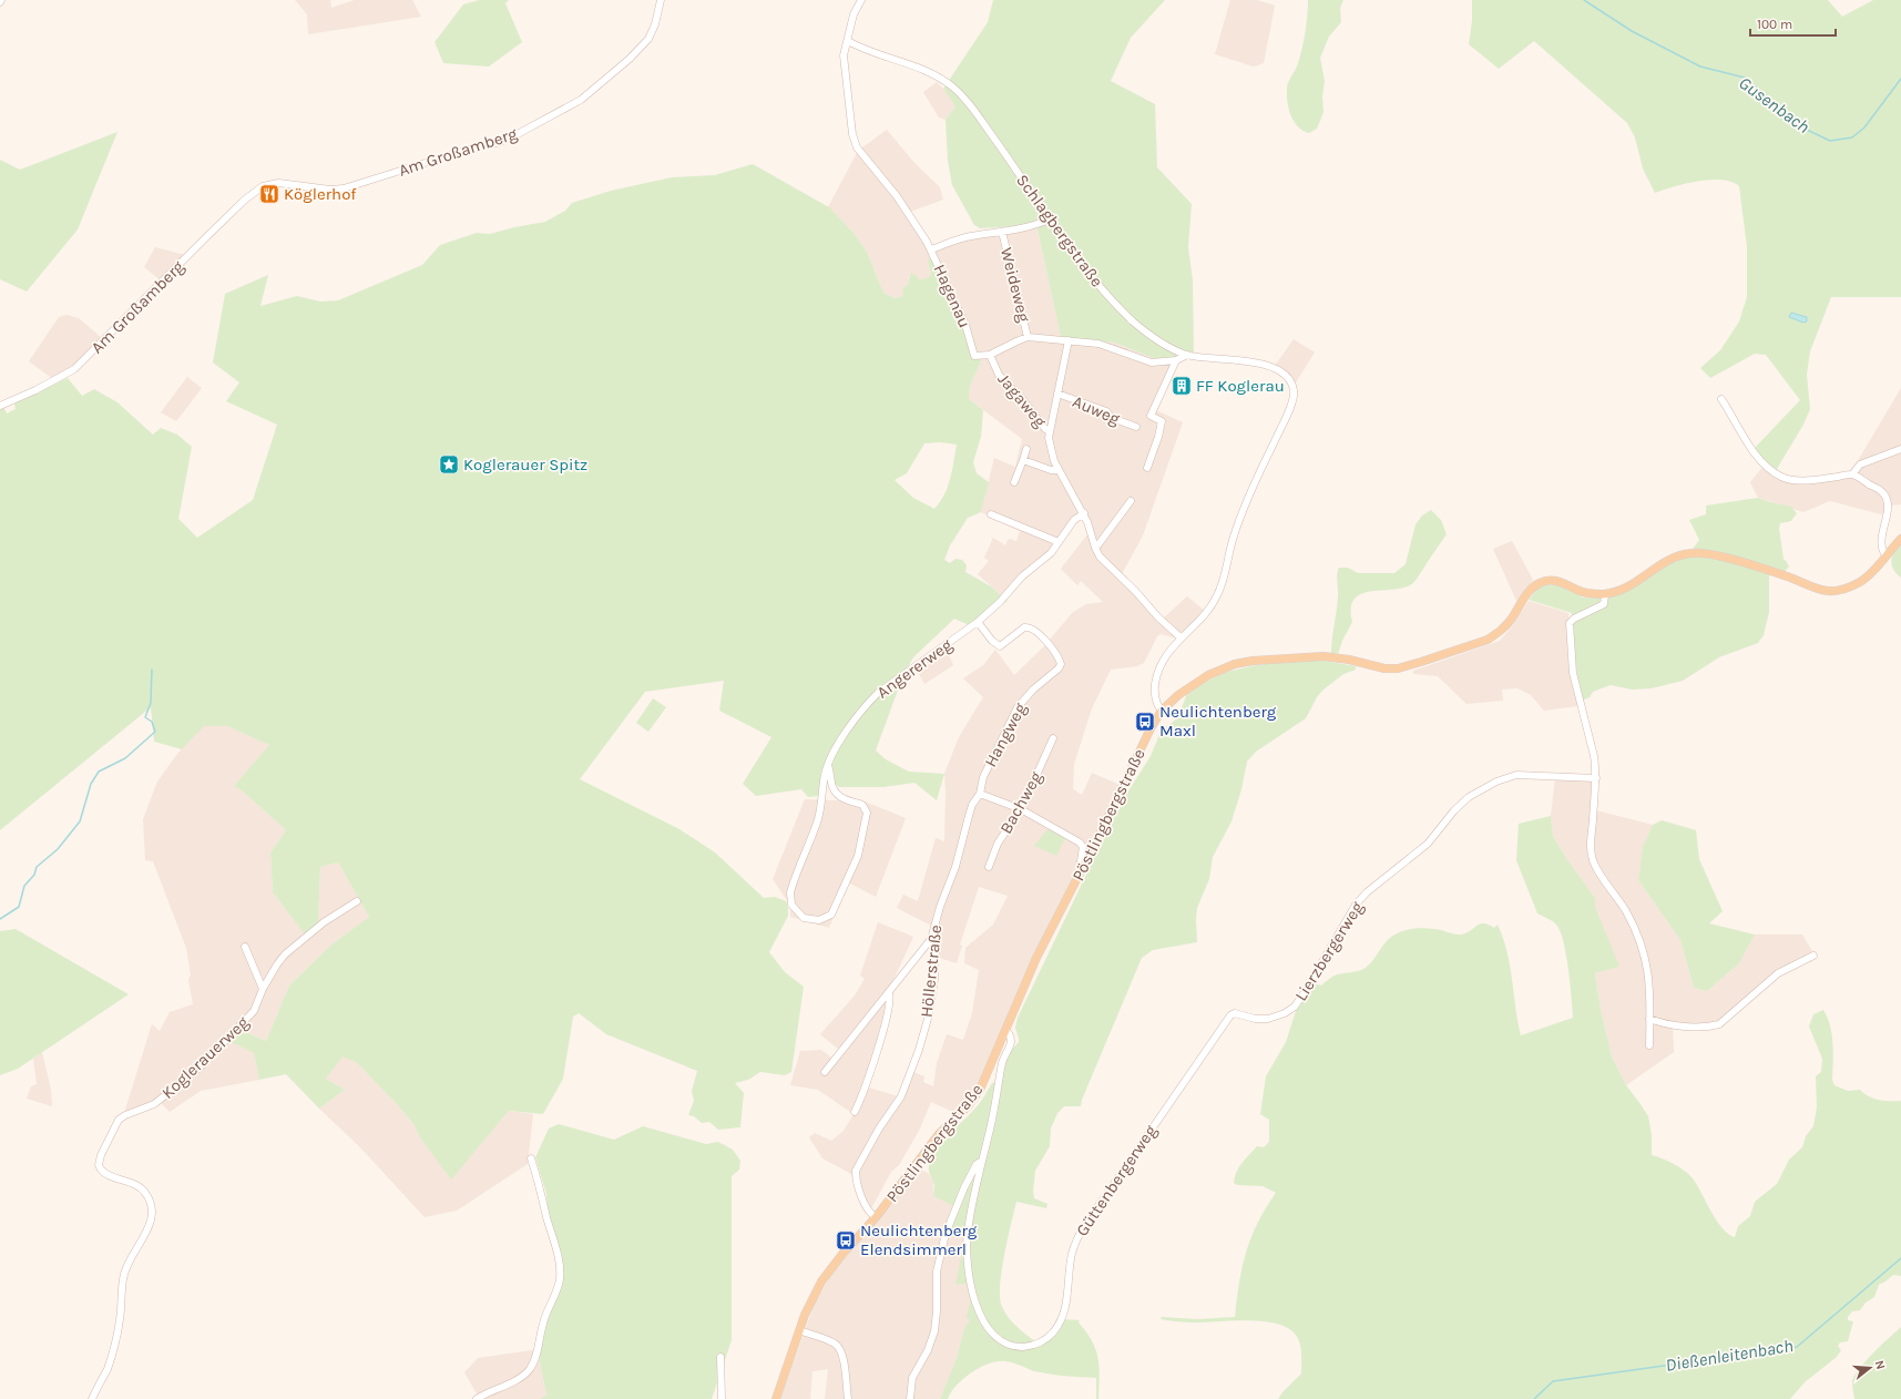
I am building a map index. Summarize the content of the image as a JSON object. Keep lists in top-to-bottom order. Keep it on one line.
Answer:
{"streets":{"main road":["Pöstlingbergstraße"],"street":["Am Großamberg","Schlagbergstraße","Weideweg","Hagenau","Jagaweg","Auweg","Angererweg","Hangweg","Bachweg","Lierzbergerweg","Höllerstraße","Koglerauerweg","Güttenbergerweg"]},"crossings":[["Schlagbergstraße","Weideweg"],["Schlagbergstraße","Hagenau"],["Schlagbergstraße","Pöstlingbergstraße"],["Weideweg","Hagenau"],["Hagenau","Jagaweg"],["Jagaweg","Auweg"],["Jagaweg","Angererweg"],["Angererweg","Hangweg"],["Hangweg","Höllerstraße"],["Pöstlingbergstraße","Höllerstraße"],["Pöstlingbergstraße","Güttenbergerweg"],["Lierzbergerweg","Güttenbergerweg"]],"water":["Gusenbach","Dießenleitenbach"],"places":{"restaurant":["Köglerhof"],"building":["FF Koglerau"],"place":["Koglerauer Spitz"],"bus stop":["Neulichtenberg Maxl","Neulichtenberg Elendsimmerl"]},"scale_bar":"100 m","north":"right"}
